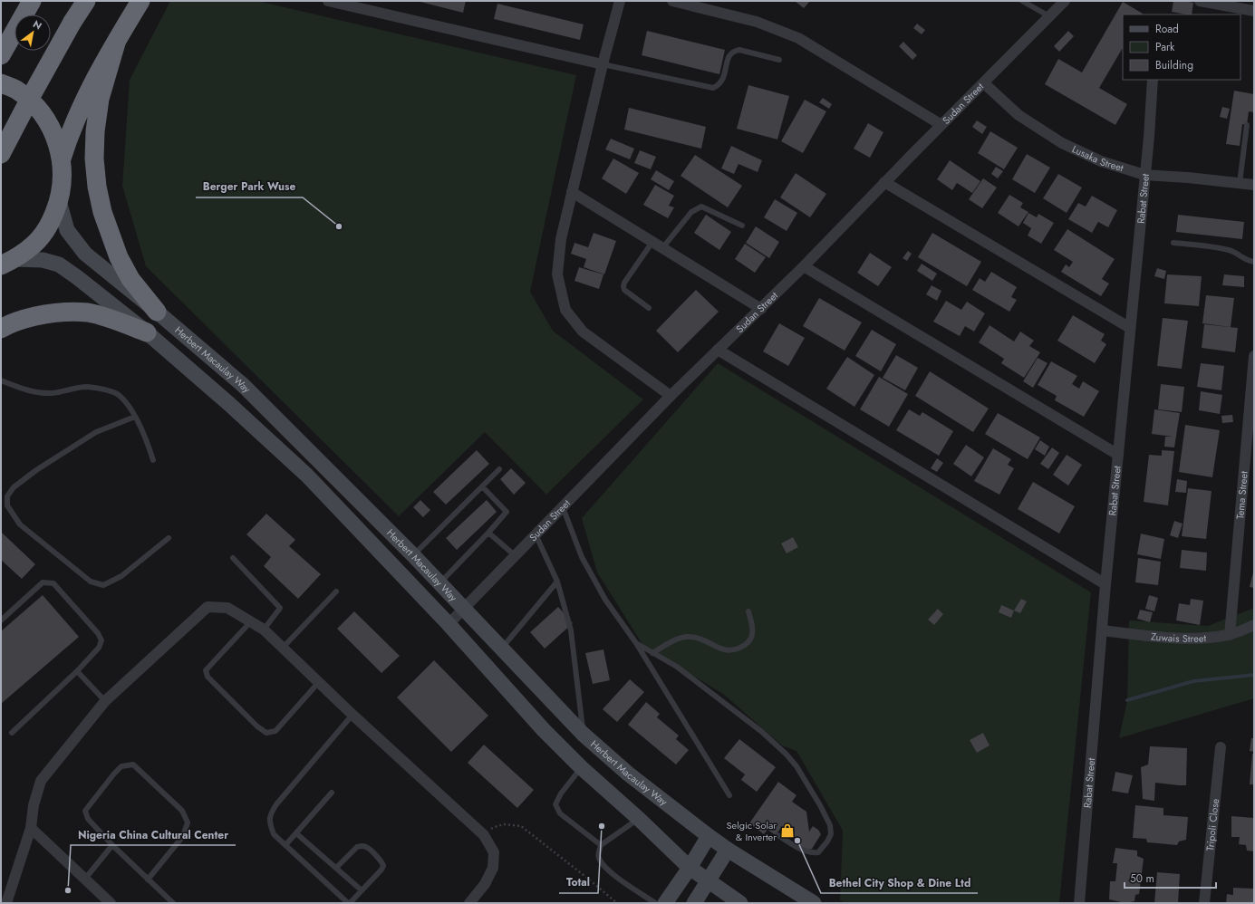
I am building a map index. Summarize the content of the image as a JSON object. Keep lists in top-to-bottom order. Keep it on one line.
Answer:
{"streets":{"main road":["Herbert Macaulay Way"],"street":["Sudan Street","Lusaka Street","Rabat Street","Tema Street","Zuwais Street","Tripoli Close"]},"crossings":[["Sudan Street","Lusaka Street"],["Sudan Street","Herbert Macaulay Way"],["Lusaka Street","Rabat Street"],["Rabat Street","Zuwais Street"],["Tema Street","Zuwais Street"]],"places":{"other":["Berger Park Wuse","Total","Bethel City Shop & Dine Ltd","Nigeria China Cultural Center"],"shop":["Selgic Solar & Inverter"]},"legend":["Road","Park","Building"],"scale_bar":"50 m","north":"top right"}
